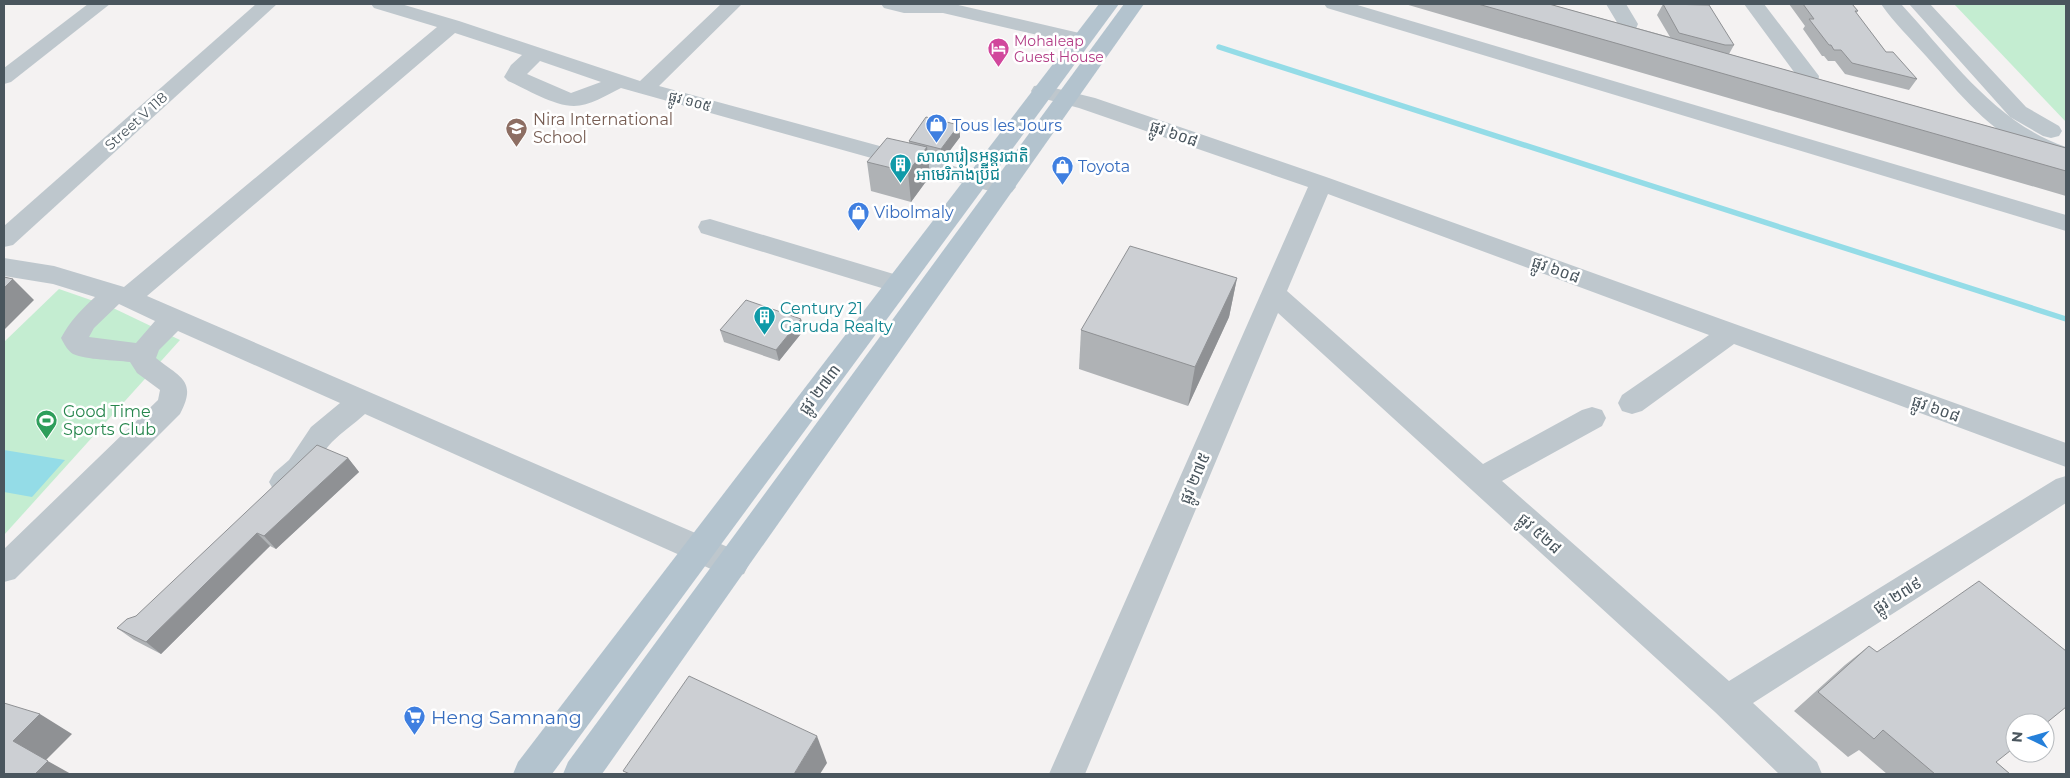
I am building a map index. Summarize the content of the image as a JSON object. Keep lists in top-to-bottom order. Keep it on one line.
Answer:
{"streets":{"main road":["ផ្លូវ ២៧៣"],"street":["ផ្លូវ ១០៥","Street V 118","ផ្លូវ ៦០៨","ផ្លូវ ២៧៥","ផ្លូវ ៥២៨","ផ្លូវ ២៧៩"]},"crossings":[["ផ្លូវ ១០៥","ផ្លូវ ២៧៣"],["ផ្លូវ ៦០៨","ផ្លូវ ២៧៣"],["ផ្លូវ ៦០៨","ផ្លូវ ២៧៥"],["ផ្លូវ ២៧៥","ផ្លូវ ៥២៨"],["ផ្លូវ ៥២៨","ផ្លូវ ២៧៩"]],"places":{"hotel":["Mohaleap Guest House"],"shop":["Tous les Jours","Toyota","Vibolmaly"],"school or university":["Nira International School"],"building":["សាលារៀនអន្តរជាតិ អាមេរិកាំងប្រ៊ីជ","Century 21 Garuda Realty"],"sports":["Good Time Sports Club"],"supermarket":["Heng Samnang"]},"north":"left"}
